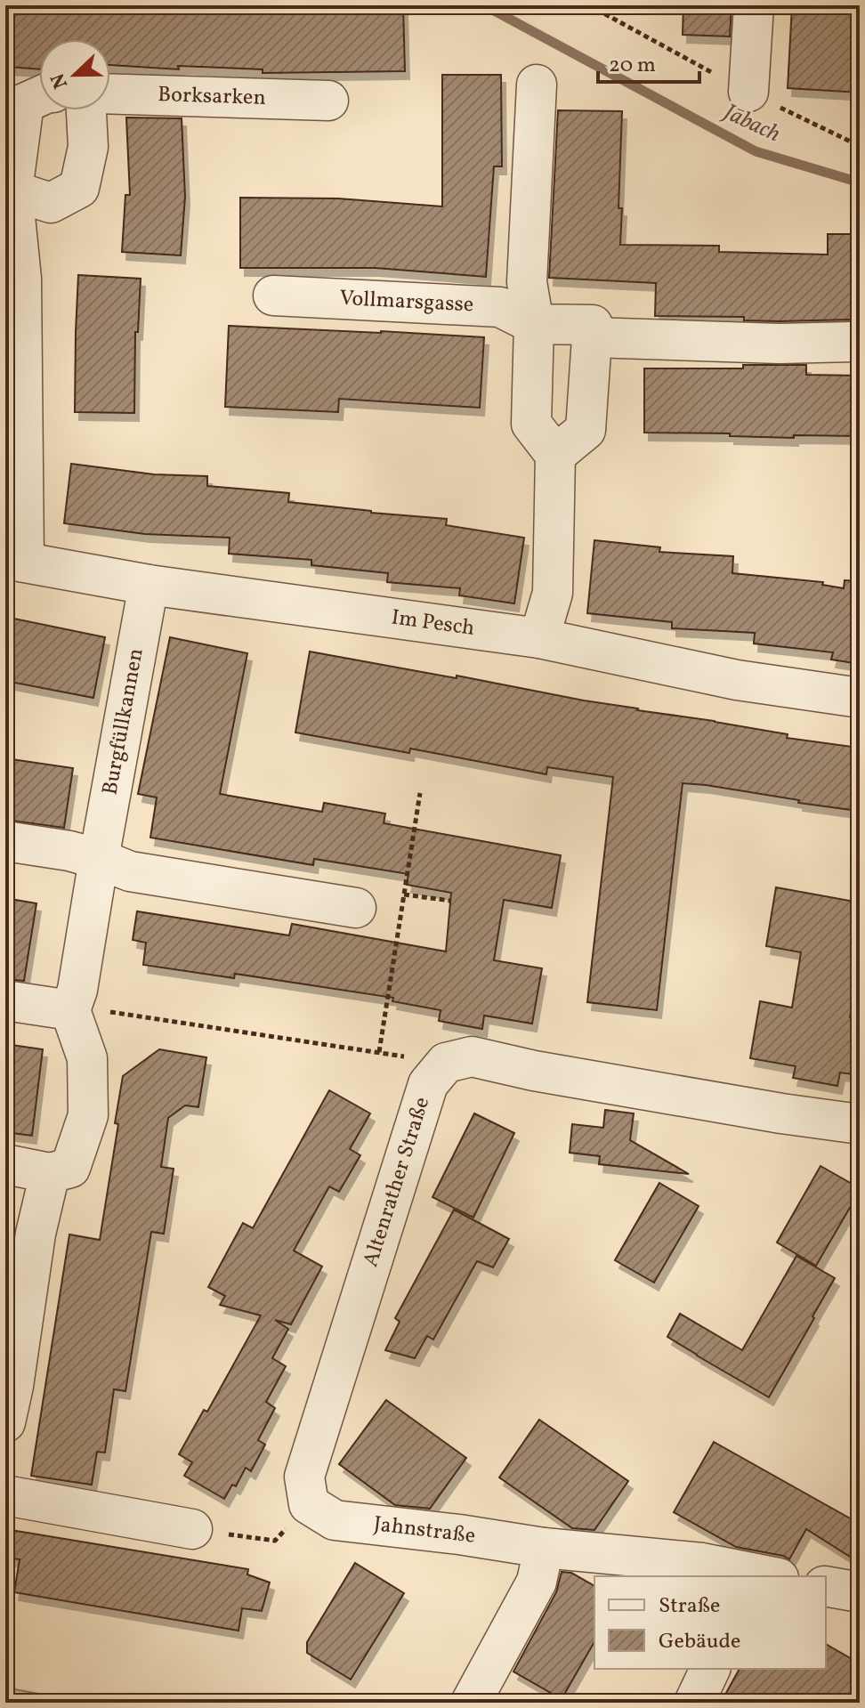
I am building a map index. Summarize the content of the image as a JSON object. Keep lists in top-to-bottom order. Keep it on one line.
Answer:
{"streets":{"street":["Borksarken","Vollmarsgasse","Im Pesch","Burgfüllkannen","Altenrather Straße","Jahnstraße"]},"crossings":[["Im Pesch","Burgfüllkannen"],["Altenrather Straße","Jahnstraße"]],"water":["Jabach"],"legend":["Straße","Gebäude"],"scale_bar":"20 m","north":"left"}
